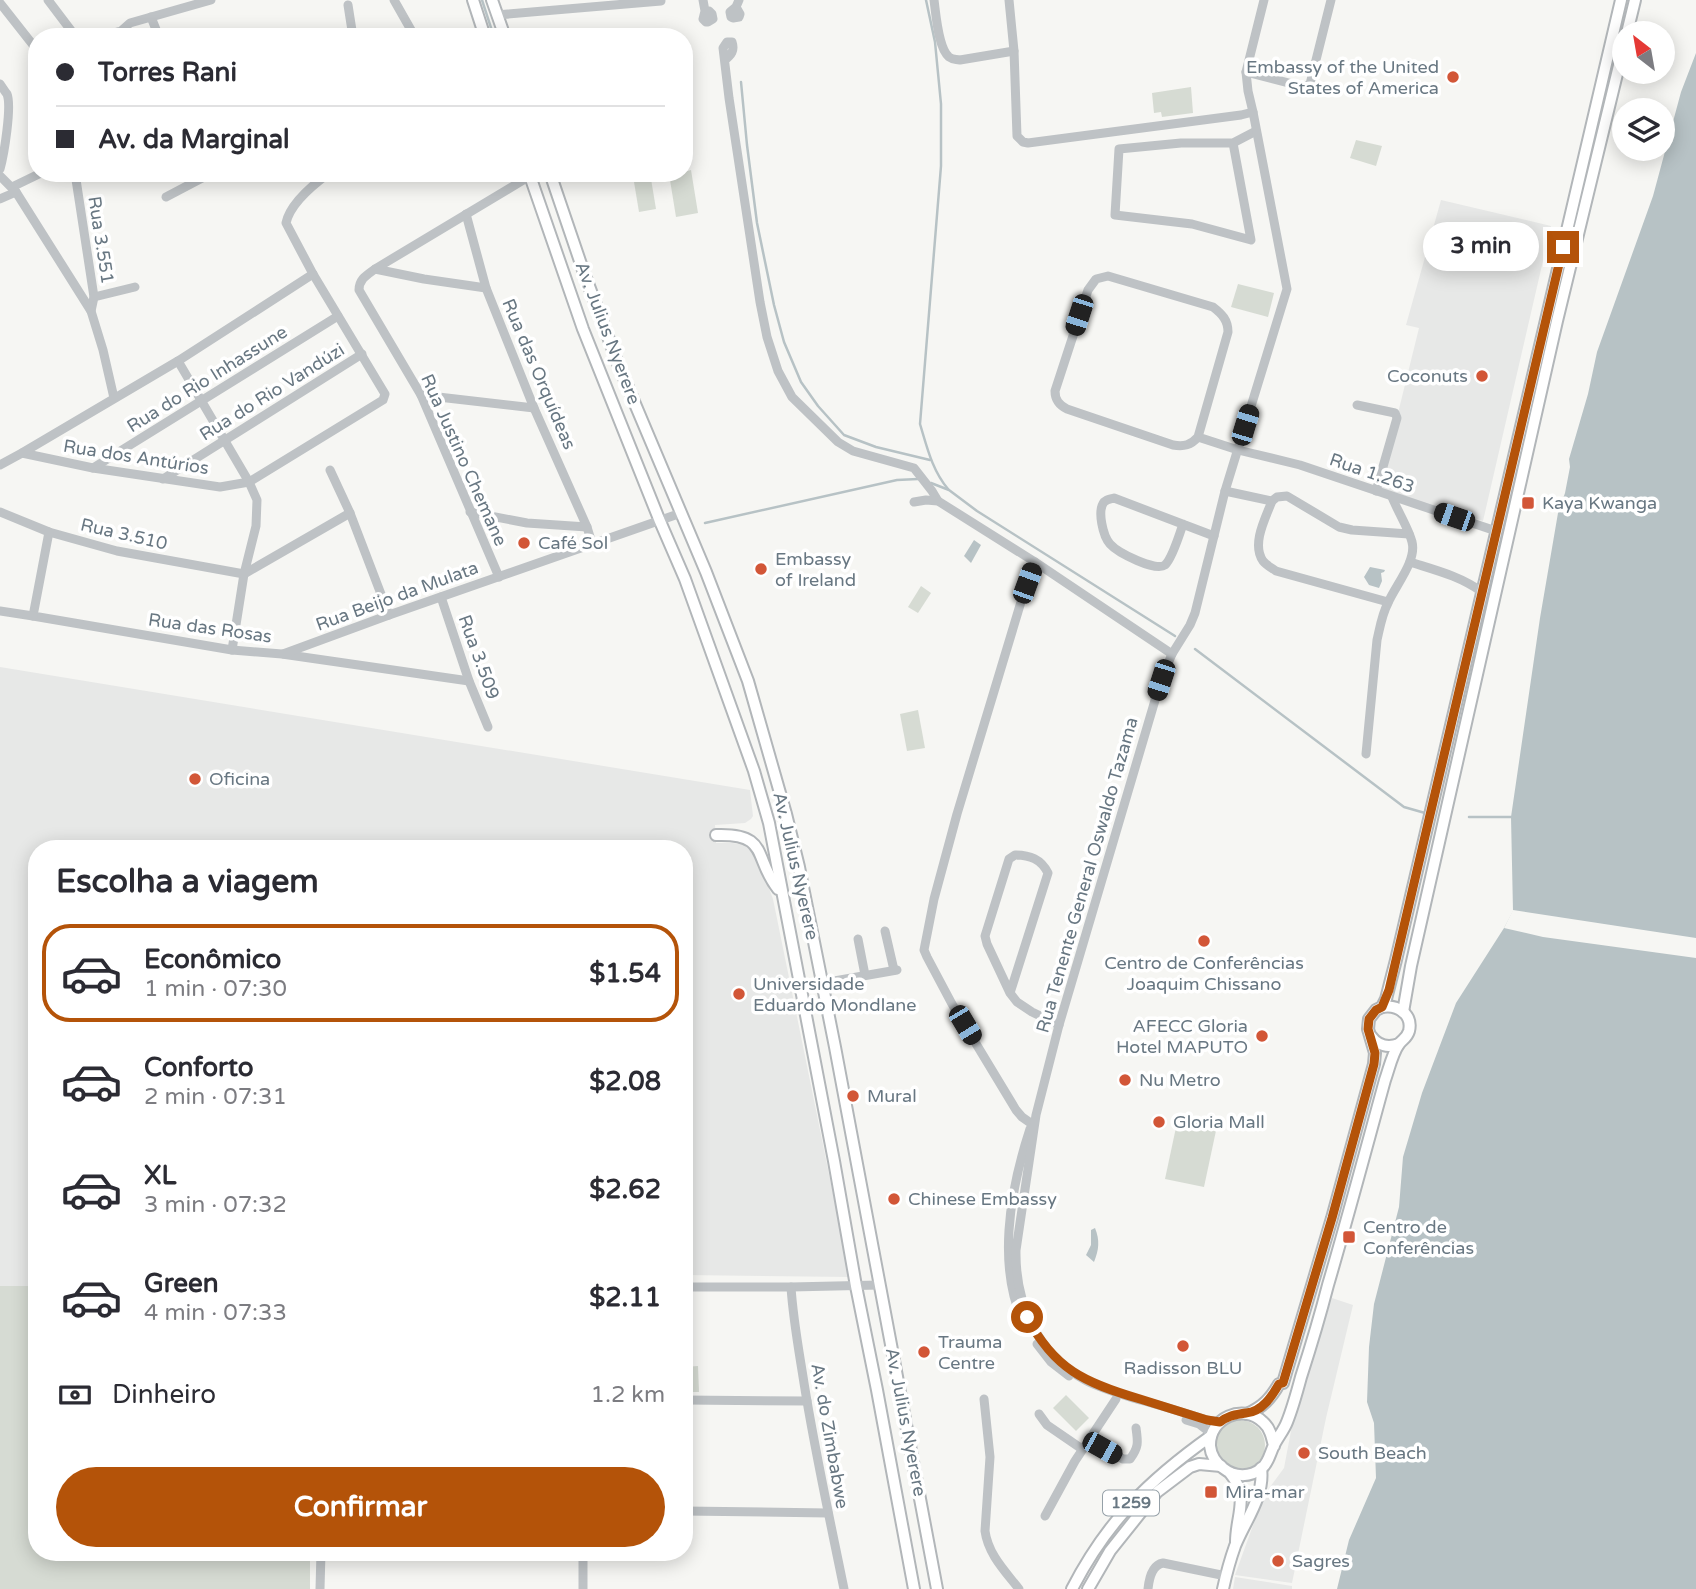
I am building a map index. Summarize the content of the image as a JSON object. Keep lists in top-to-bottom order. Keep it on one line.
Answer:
{"streets":{"main road":["Av. Julius Nyerere","1259"],"street":["Rua 3.551","Rua das Orquídeas","Rua do Rio Inhassune","Rua do Rio Vandúzi","Rua dos Antúrios","Rua Justino Chemane","Rua 1.263","Rua 3.510","Rua Beijo da Mulata","Rua das Rosas","Rua 3.509","Rua Tenente General Oswaldo Tazama","Av. do Zimbabwe"]},"crossings":[["Av. Julius Nyerere","Rua Beijo da Mulata"],["Rua das Orquídeas","Rua Beijo da Mulata"],["Rua do Rio Inhassune","Rua dos Antúrios"],["Rua do Rio Vandúzi","Rua dos Antúrios"],["Rua Justino Chemane","Rua Beijo da Mulata"],["Rua 1.263","Rua Tenente General Oswaldo Tazama"],["Rua Beijo da Mulata","Rua das Rosas"],["Rua Beijo da Mulata","Rua 3.509"],["Rua das Rosas","Rua 3.509"],["Rua Tenente General Oswaldo Tazama","1259"]],"places":{"other":["Embassy of the United States of America","Coconuts","Café Sol","Embassy of Ireland","Oficina","Centro de Conferências Joaquim Chissano","Universidade Eduardo Mondlane","AFECC Gloria Hotel MAPUTO","Nu Metro","Mural","Gloria Mall","Chinese Embassy","Radisson BLU","Trauma Centre","South Beach","Sagres"],"transit":["Kaya Kwanga","Centro de Conferências","Mira-mar"]},"north":"top left","page":{"banner":["Torres Rani","Av. da Marginal"],"bubble":"3 min","heading":"Escolha a viagem","list":[{"name":"Econômico","note":"1 min · 07:30","value":"$1.54"},{"name":"Conforto","note":"2 min · 07:31","value":"$2.08"},{"name":"XL","note":"3 min · 07:32","value":"$2.62"},{"name":"Green","note":"4 min · 07:33","value":"$2.11"}],"pay":["Dinheiro","1.2 km"],"buttons":"Confirmar"}}
